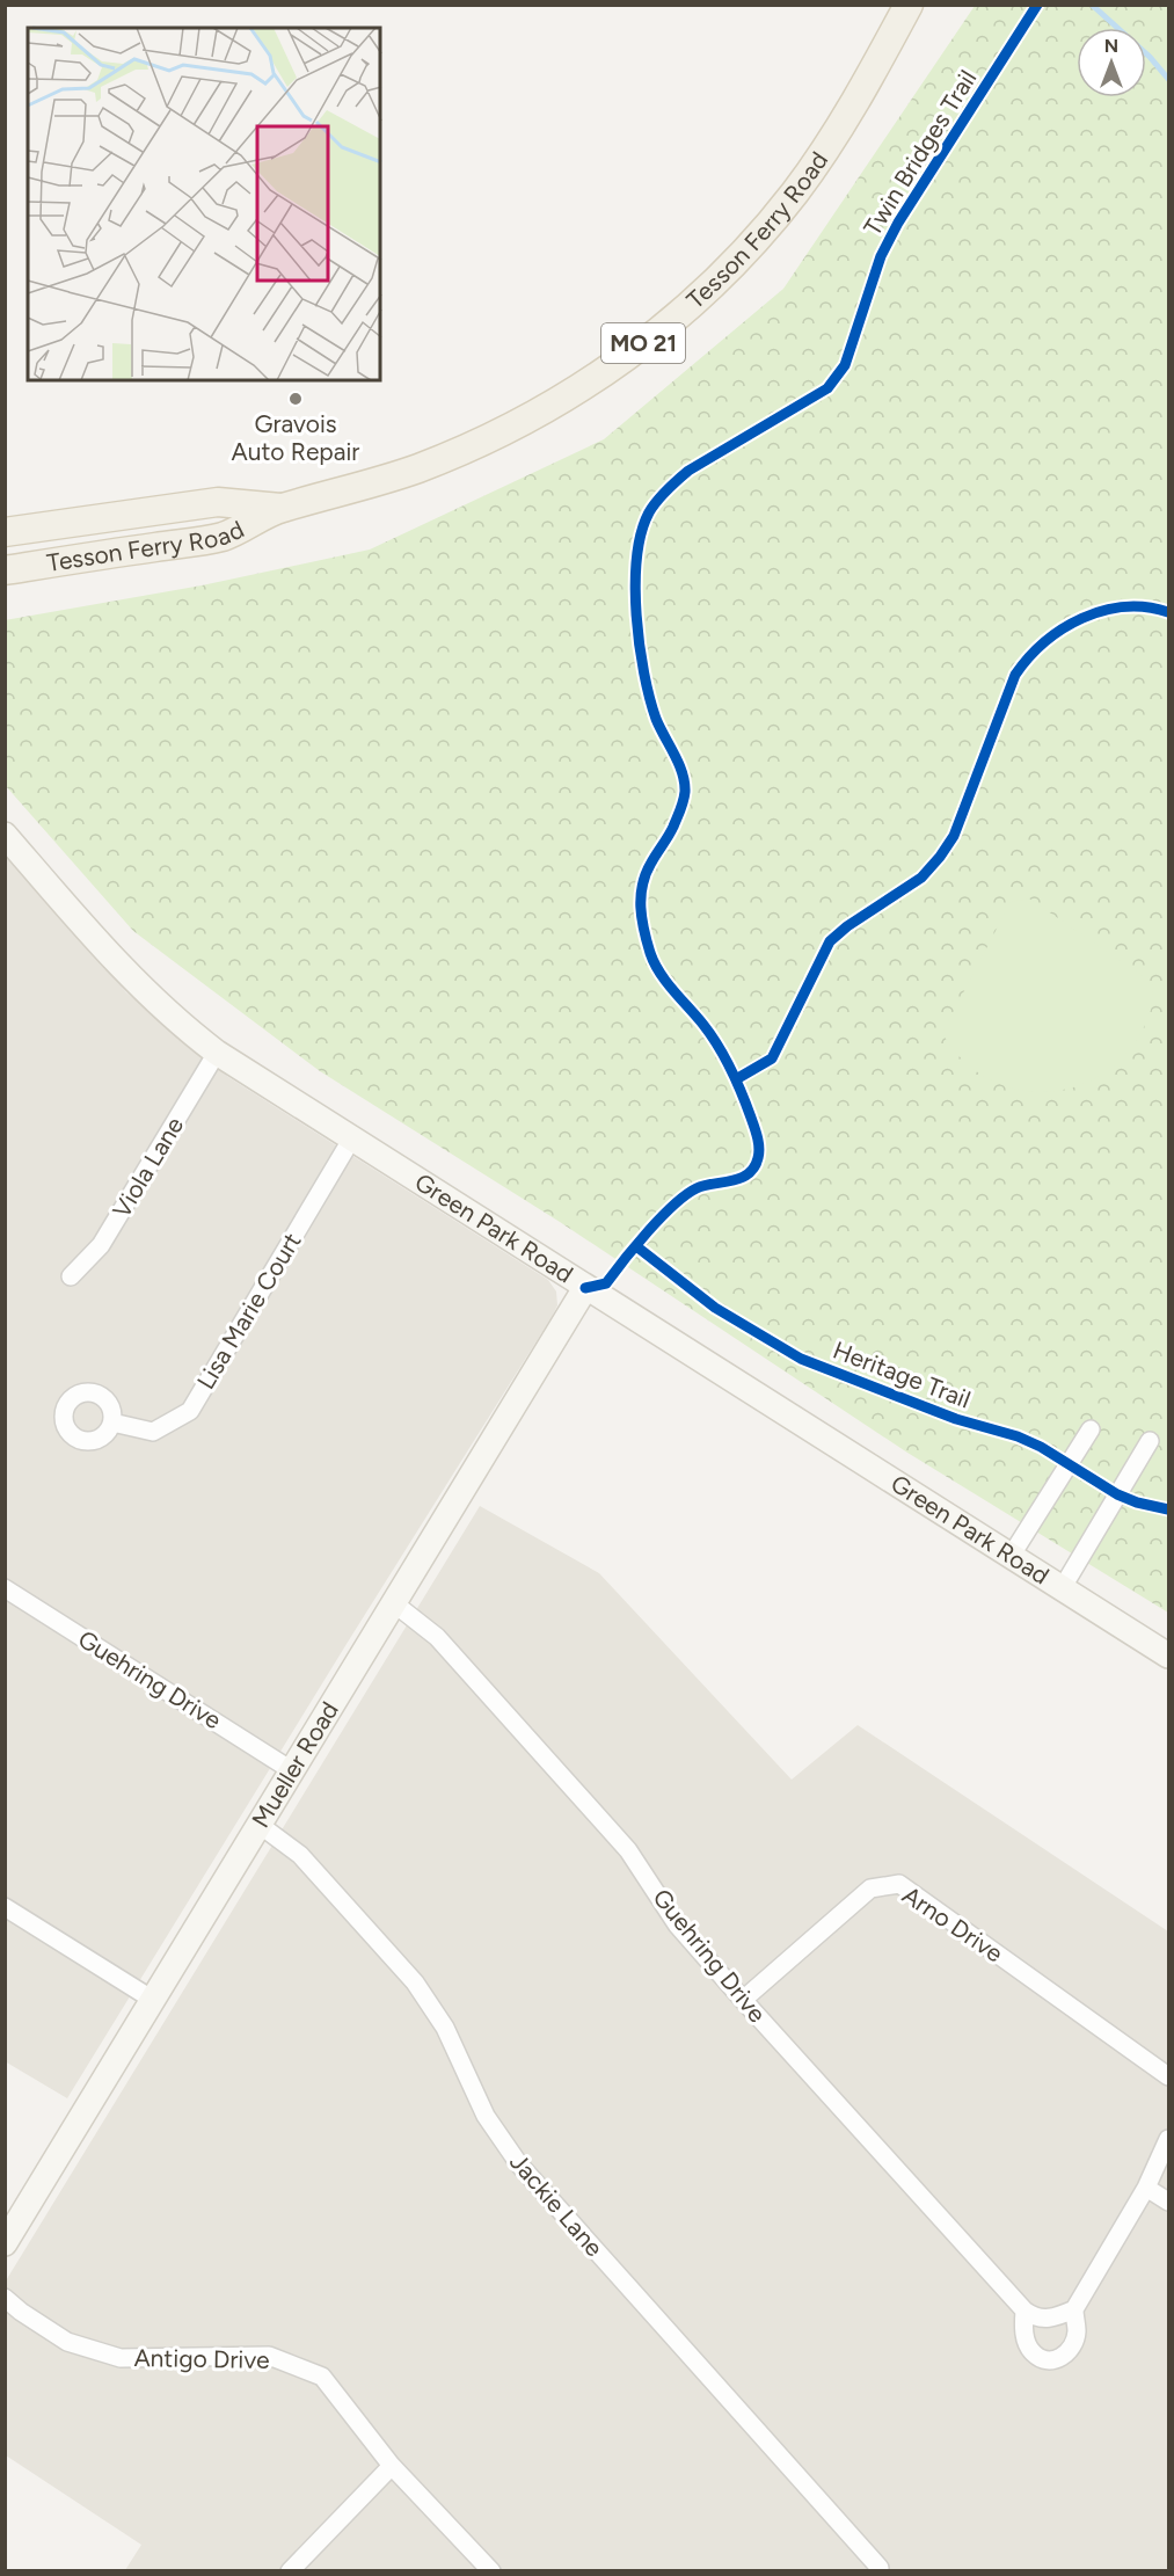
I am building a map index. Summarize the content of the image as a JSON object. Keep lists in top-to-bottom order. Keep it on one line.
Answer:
{"streets":{"main road":["Tesson Ferry Road","MO 21"],"street":["Viola Lane","Green Park Road","Lisa Marie Court","Guehring Drive","Mueller Road","Arno Drive","Jackie Lane","Antigo Drive"],"cycle path":["Twin Bridges Trail","Heritage Trail"]},"crossings":[["Viola Lane","Green Park Road"],["Green Park Road","Lisa Marie Court"],["Green Park Road","Mueller Road"],["Guehring Drive","Mueller Road"],["Guehring Drive","Arno Drive"],["Mueller Road","Jackie Lane"]],"places":["Gravois Auto Repair"],"north":"top"}
